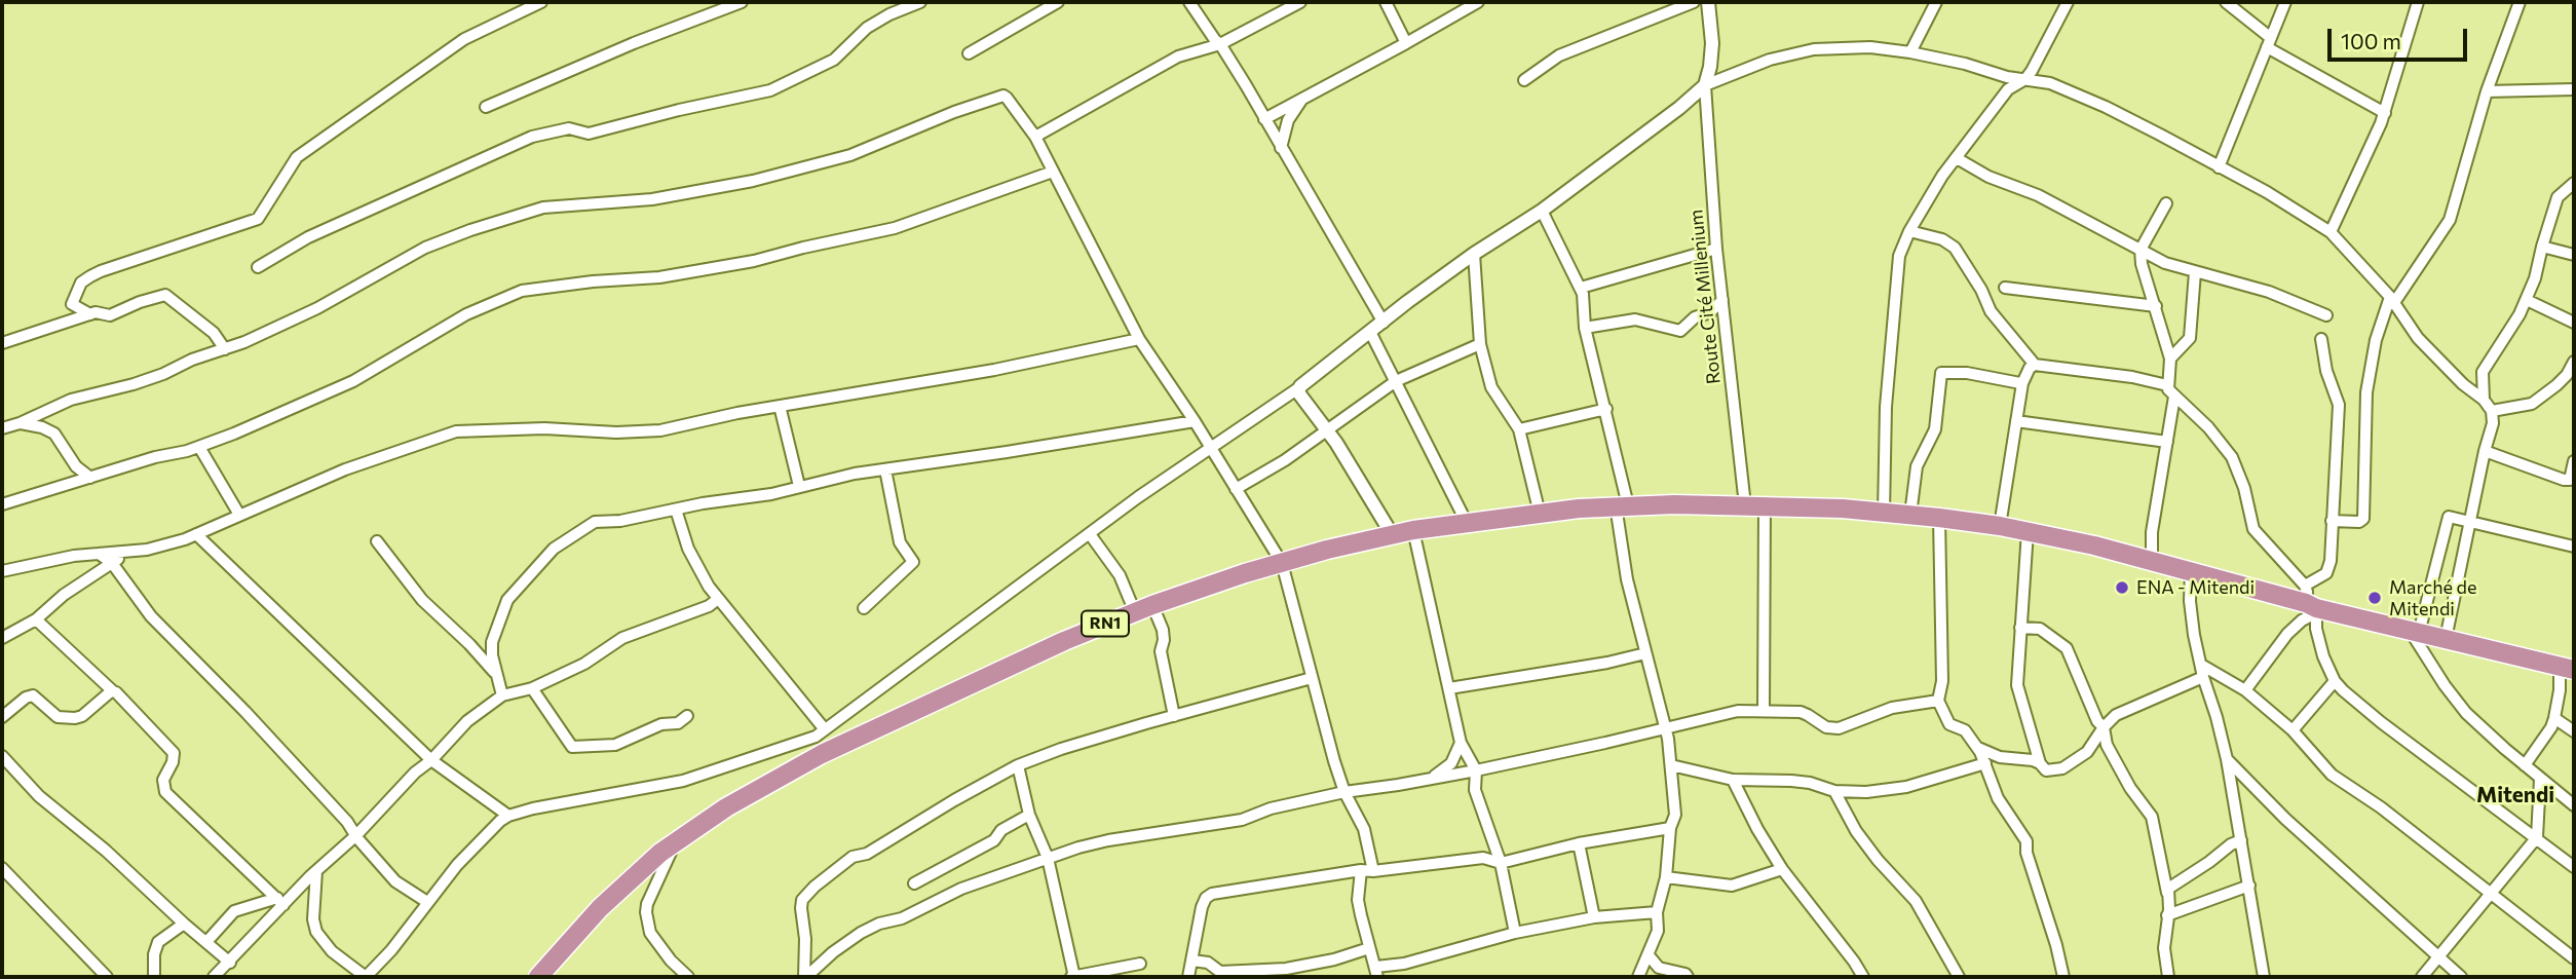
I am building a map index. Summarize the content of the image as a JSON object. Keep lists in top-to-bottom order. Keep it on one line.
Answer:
{"streets":{"highway":["RN1"],"street":["Route Cité Millenium"]},"crossings":[["Route Cité Millenium","RN1"]],"districts":["Mitendi"],"places":["ENA - Mitendi","Marché de Mitendi"],"scale_bar":"100 m"}
